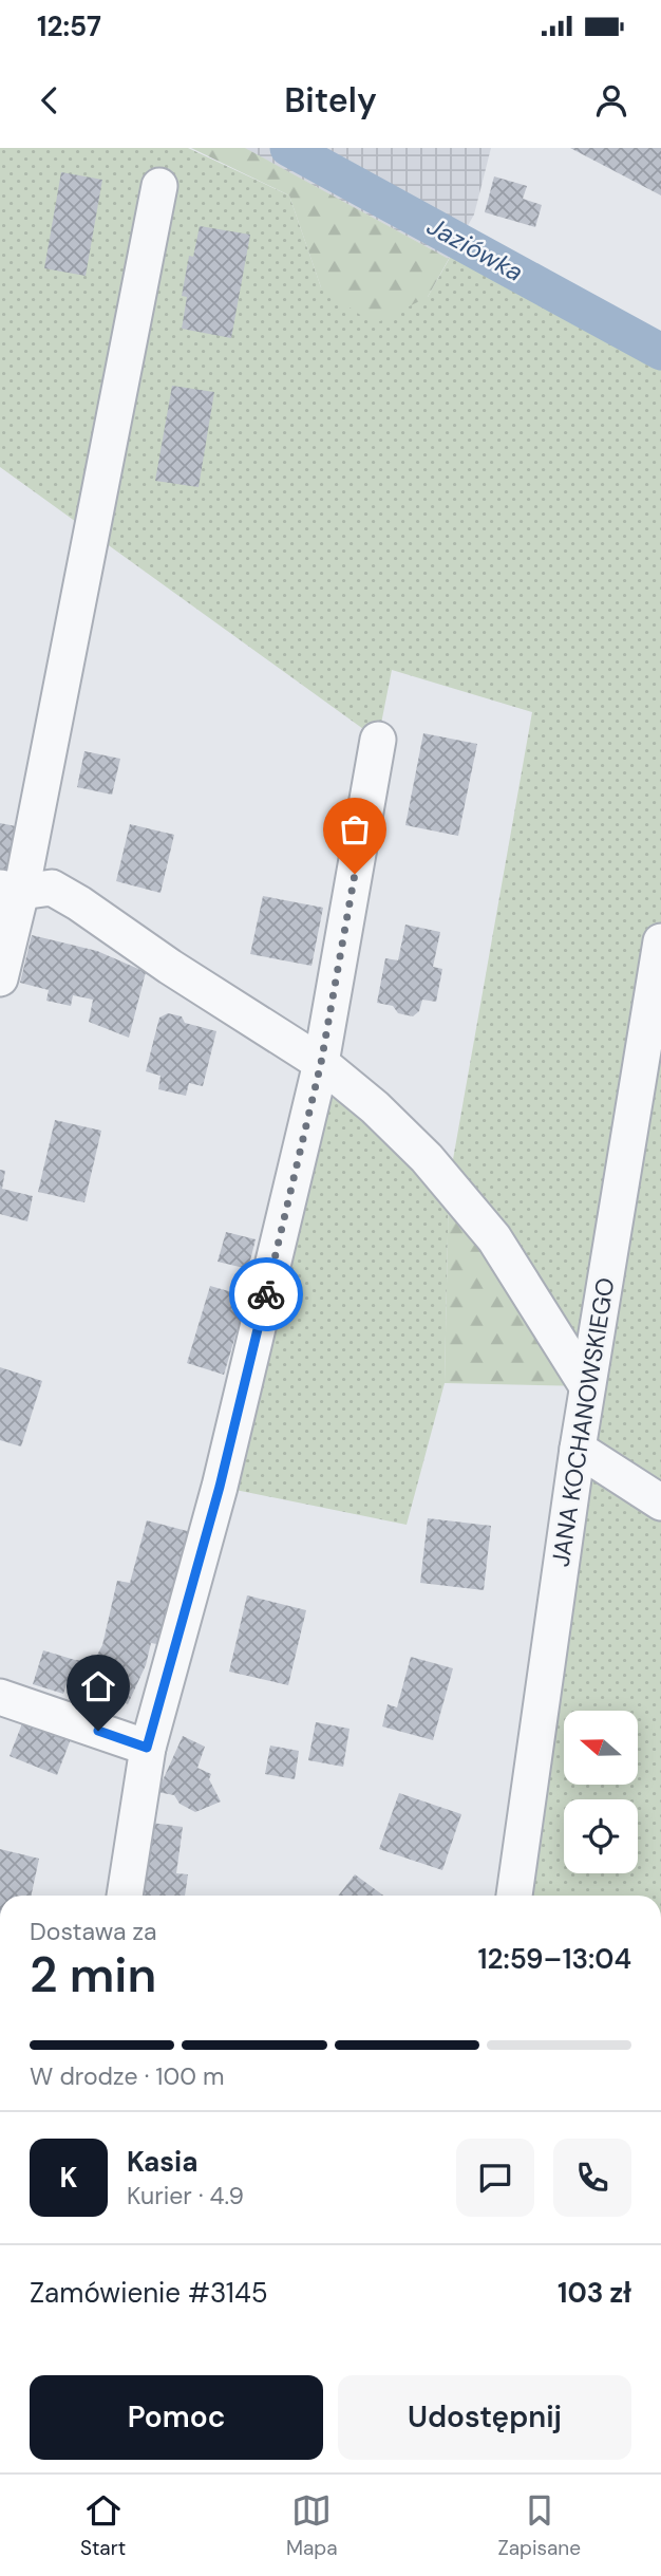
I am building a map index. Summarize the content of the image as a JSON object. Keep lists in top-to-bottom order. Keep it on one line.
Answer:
{"streets":{"street":["JANA KOCHANOWSKIEGO"]},"water":["Jaziówka"],"north":"left","page":{"status":"12:57","header":"Bitely","heading":["2 min","Dostawa za","12:59–13:04"],"panel":["Kasia","Kurier · 4.9","Zamówienie #3145","103 zł"],"bar":"W drodze · 100 m","round":"K","buttons":["Pomoc","Udostępnij"],"tabs":["Start","Mapa","Zapisane"]}}
